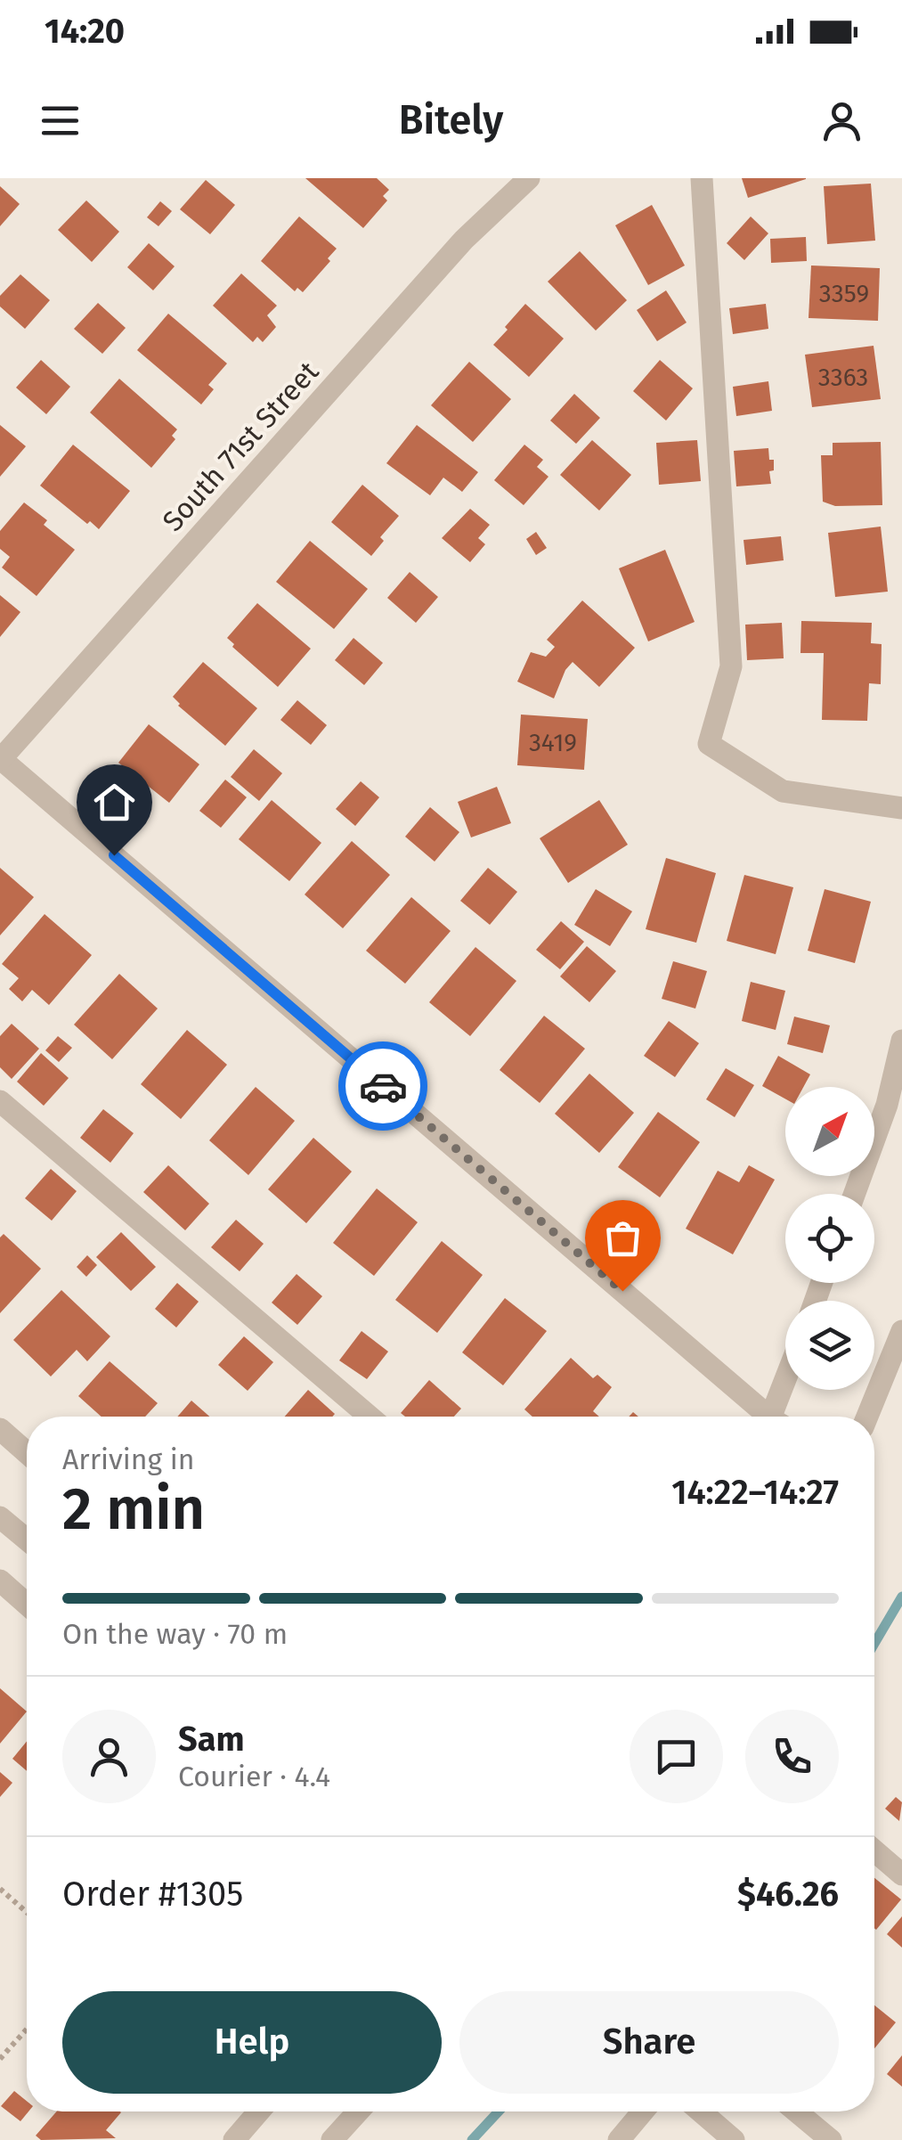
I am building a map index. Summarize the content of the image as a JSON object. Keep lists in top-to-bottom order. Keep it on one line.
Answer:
{"streets":{"street":["South 71st Street"]},"house_numbers":["3359","3363","3419"],"north":"top right","page":{"status":"14:20","header":"Bitely","heading":["2 min","Arriving in","14:22–14:27"],"panel":["Sam","Courier · 4.4","Order #1305","$46.26"],"bar":"On the way · 70 m","buttons":["Help","Share"]}}
